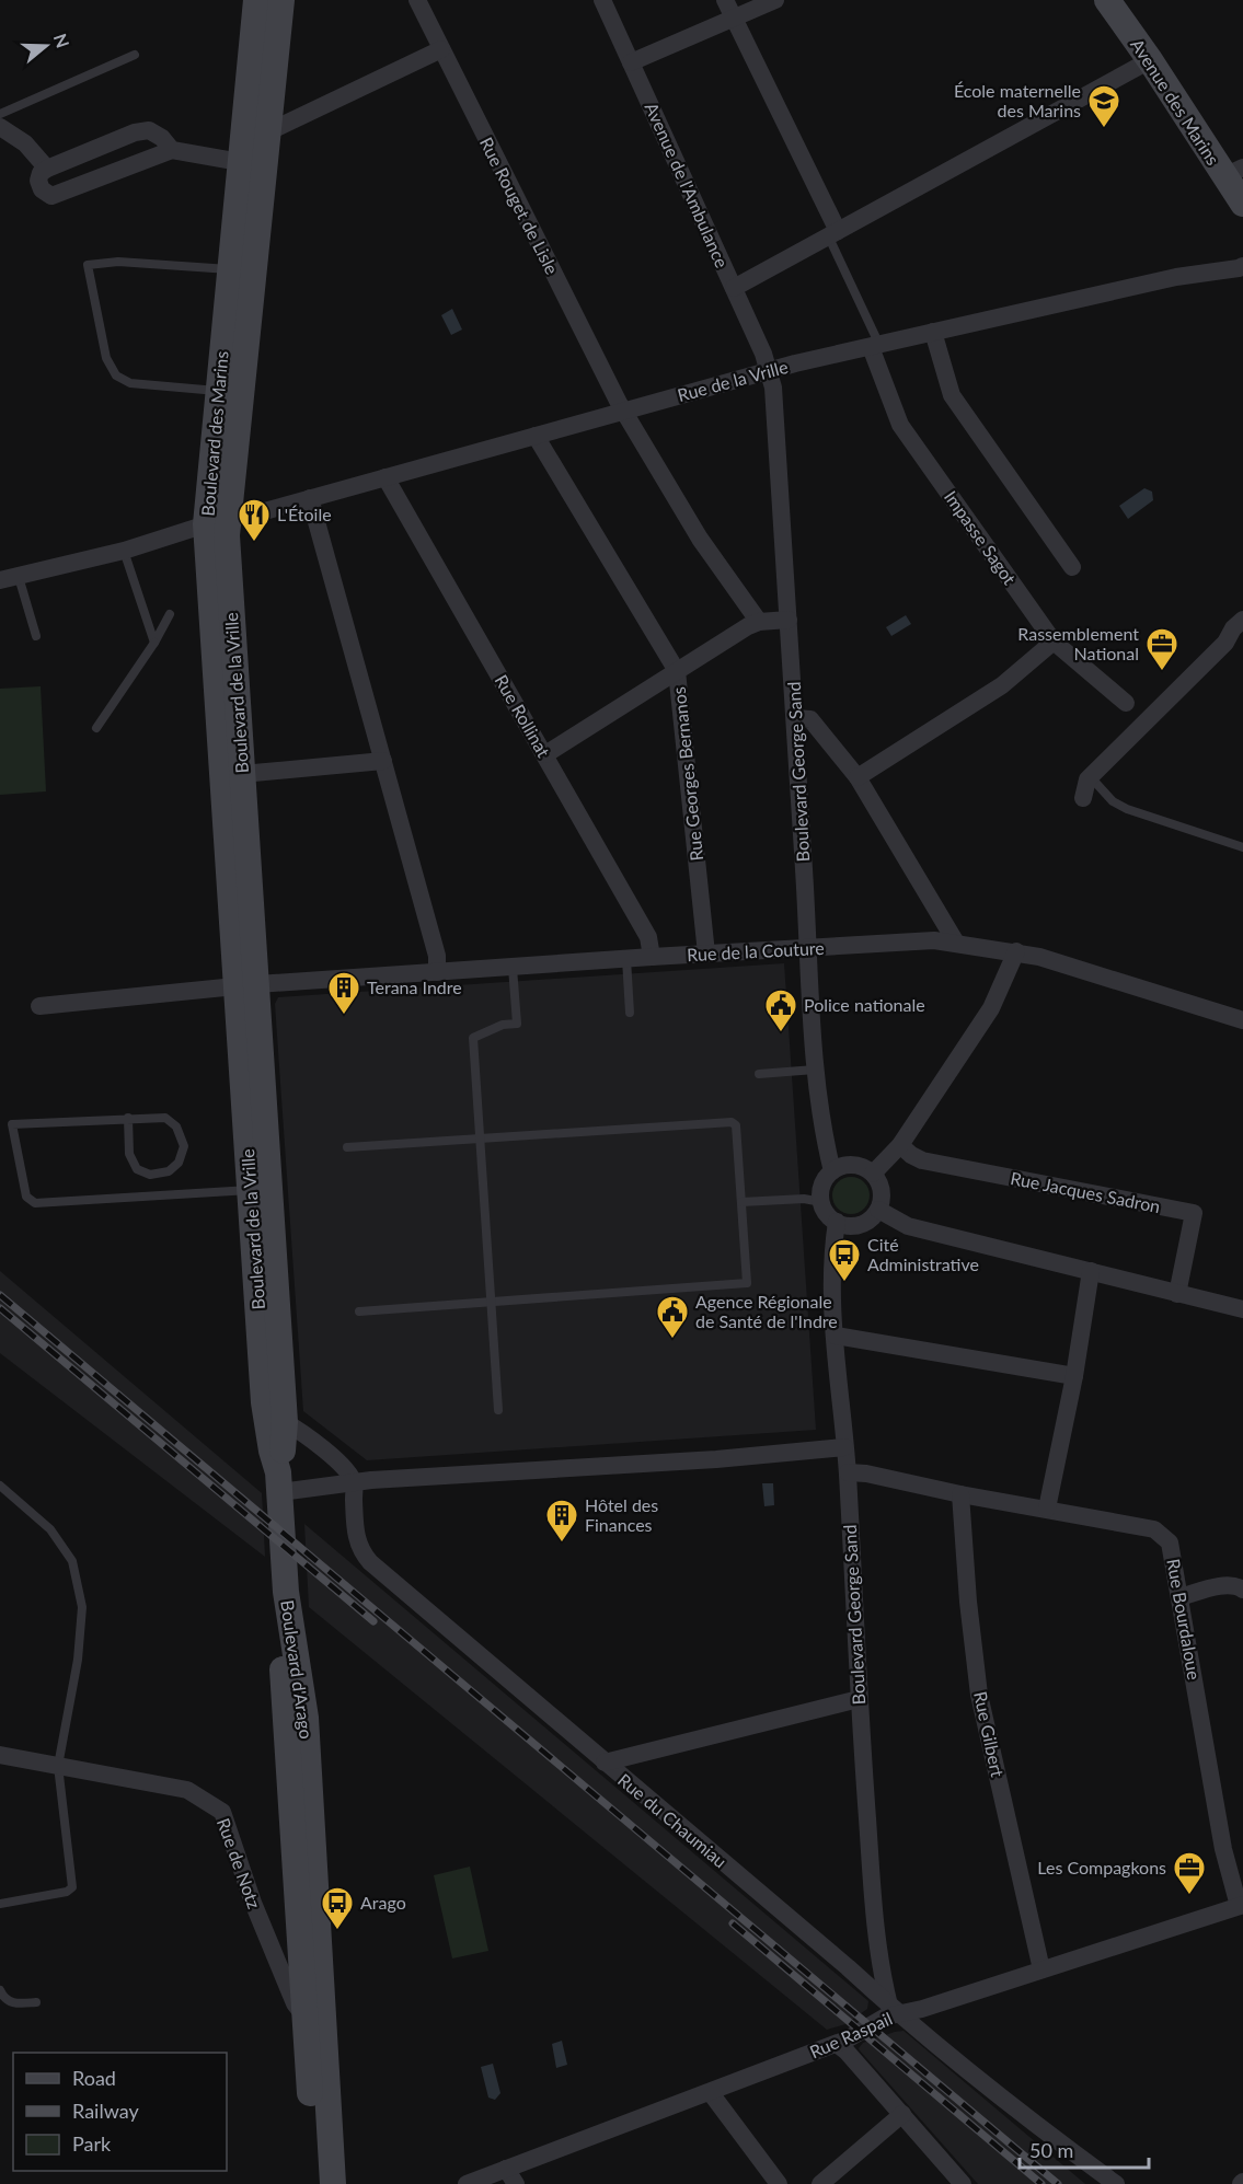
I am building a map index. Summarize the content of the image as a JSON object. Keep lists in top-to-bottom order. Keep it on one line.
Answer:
{"streets":{"main road":["Avenue des Marins","Boulevard des Marins","Boulevard de la Vrille","Boulevard d'Arago"],"street":["Avenue de l'Ambulance","Rue Rouget de Lisle","Rue de la Vrille","Impasse Sagot","Rue Rollinat","Boulevard George Sand","Rue Georges Bernanos","Rue de la Couture","Rue Jacques Sadron","Rue Bourdaloue","Rue Gilbert","Rue du Chaumiau","Rue de Notz","Rue Raspail"]},"crossings":[["Avenue de l'Ambulance","Rue de la Vrille"],["Avenue de l'Ambulance","Boulevard George Sand"],["Rue Rouget de Lisle","Rue de la Vrille"],["Rue de la Vrille","Boulevard des Marins"],["Rue de la Vrille","Impasse Sagot"],["Rue de la Vrille","Boulevard de la Vrille"],["Rue de la Vrille","Rue Rollinat"],["Rue de la Vrille","Boulevard George Sand"],["Rue de la Vrille","Rue Georges Bernanos"],["Boulevard des Marins","Boulevard de la Vrille"],["Boulevard de la Vrille","Rue de la Couture"],["Boulevard de la Vrille","Boulevard d'Arago"],["Rue Rollinat","Rue de la Couture"],["Boulevard George Sand","Rue de la Couture"],["Boulevard George Sand","Rue Bourdaloue"],["Boulevard George Sand","Rue du Chaumiau"],["Boulevard George Sand","Rue Raspail"],["Rue Georges Bernanos","Rue de la Couture"],["Rue Bourdaloue","Rue Gilbert"],["Rue Bourdaloue","Rue Raspail"],["Boulevard d'Arago","Rue de Notz"],["Rue Gilbert","Rue Raspail"],["Rue du Chaumiau","Rue Raspail"]],"places":{"school or university":["École maternelle des Marins"],"restaurant":["L'Étoile"],"office":["Rassemblement National","Les Compagkons"],"building":["Terana Indre","Hôtel des Finances"],"public building":["Police nationale","Agence Régionale de Santé de l'Indre"],"bus stop":["Cité Administrative","Arago"]},"legend":["Road","Railway","Park"],"scale_bar":"50 m","north":"right"}
